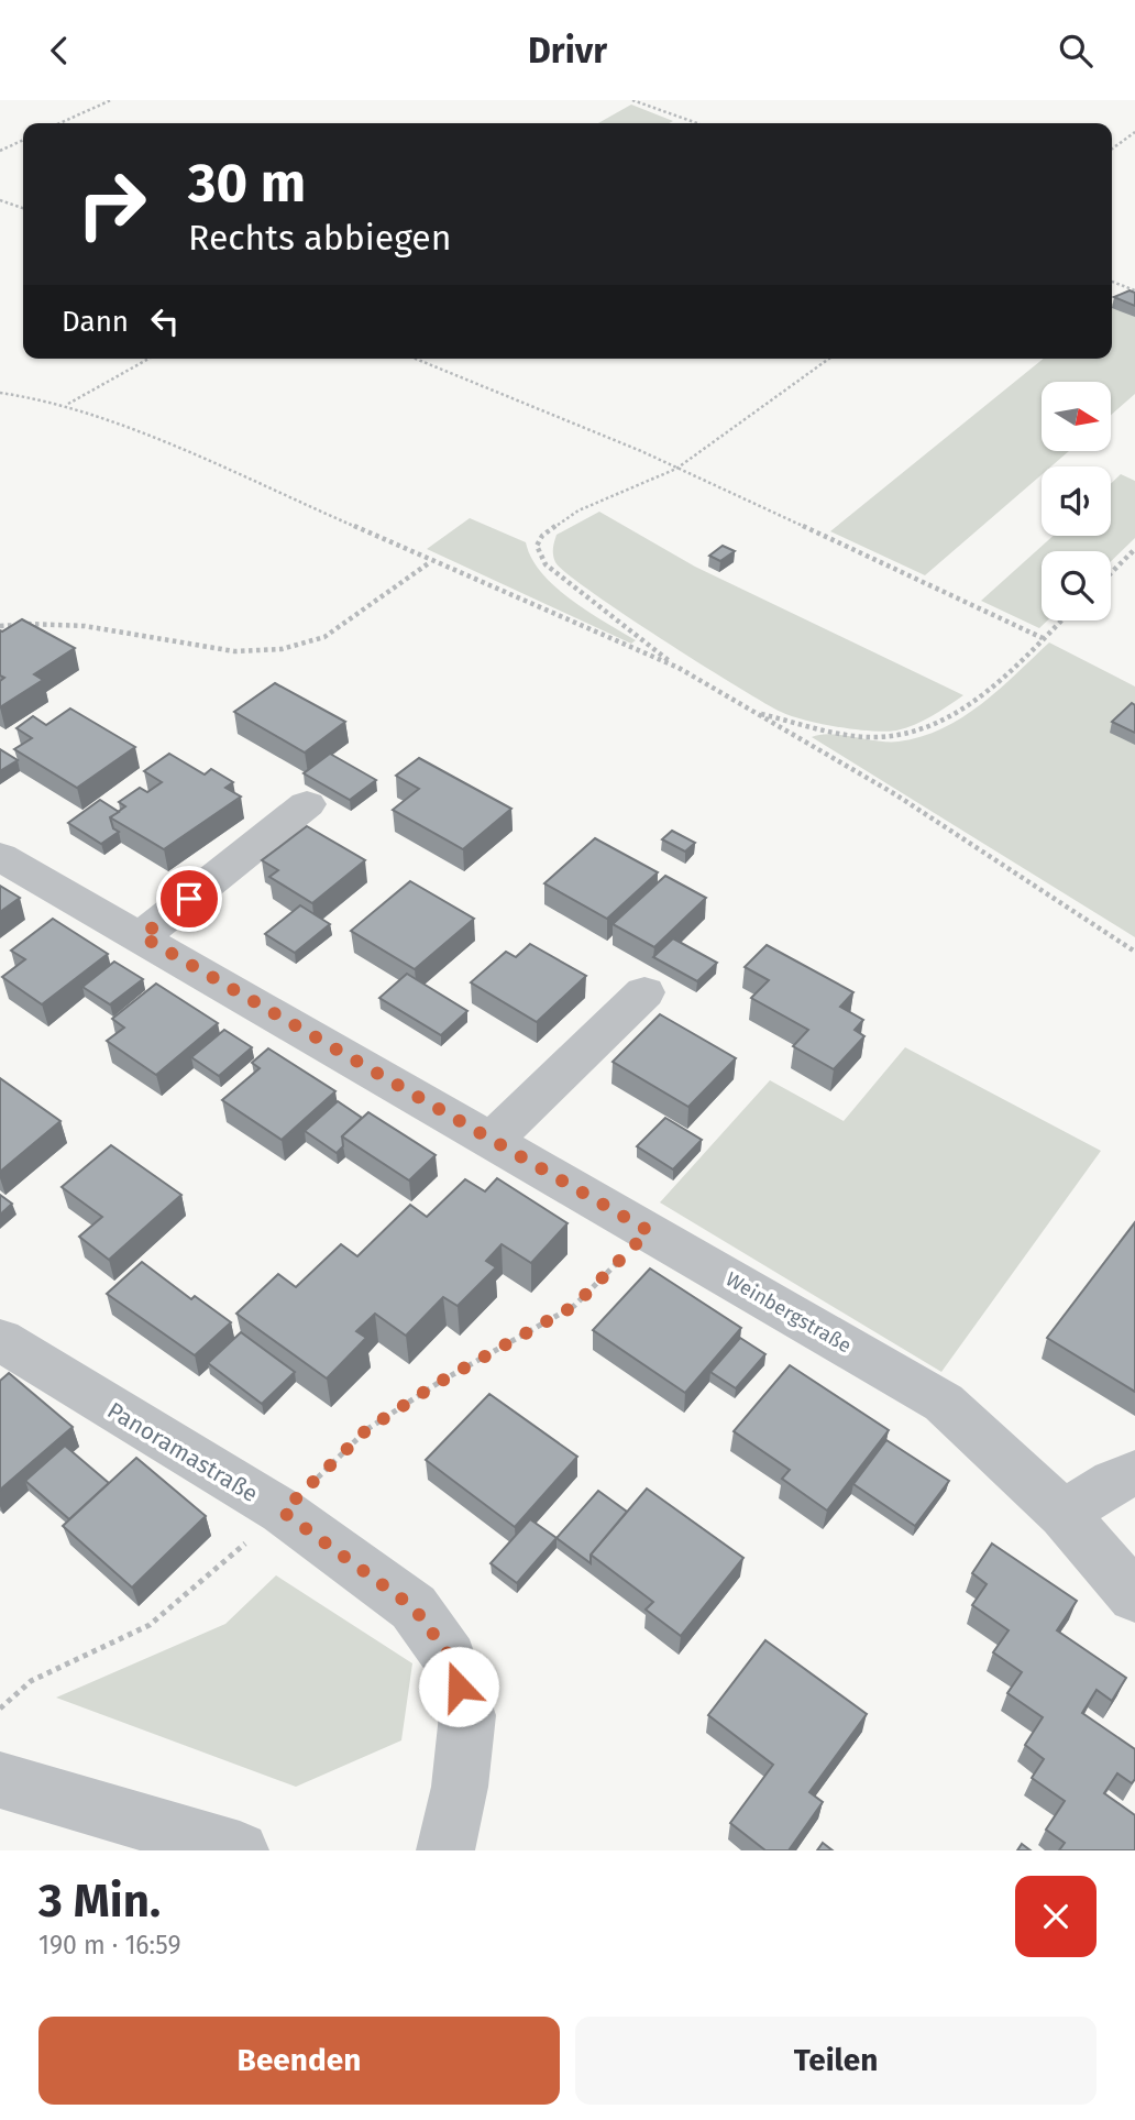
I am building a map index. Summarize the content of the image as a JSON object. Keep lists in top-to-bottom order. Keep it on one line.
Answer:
{"streets":{"street":["Weinbergstraße","Panoramastraße"]},"north":"right","page":{"header":"Drivr","turn":["30 m","Rechts abbiegen"],"then":"Dann","heading":["3 Min.","190 m · 16:59"],"buttons":["Beenden","Teilen"]}}
